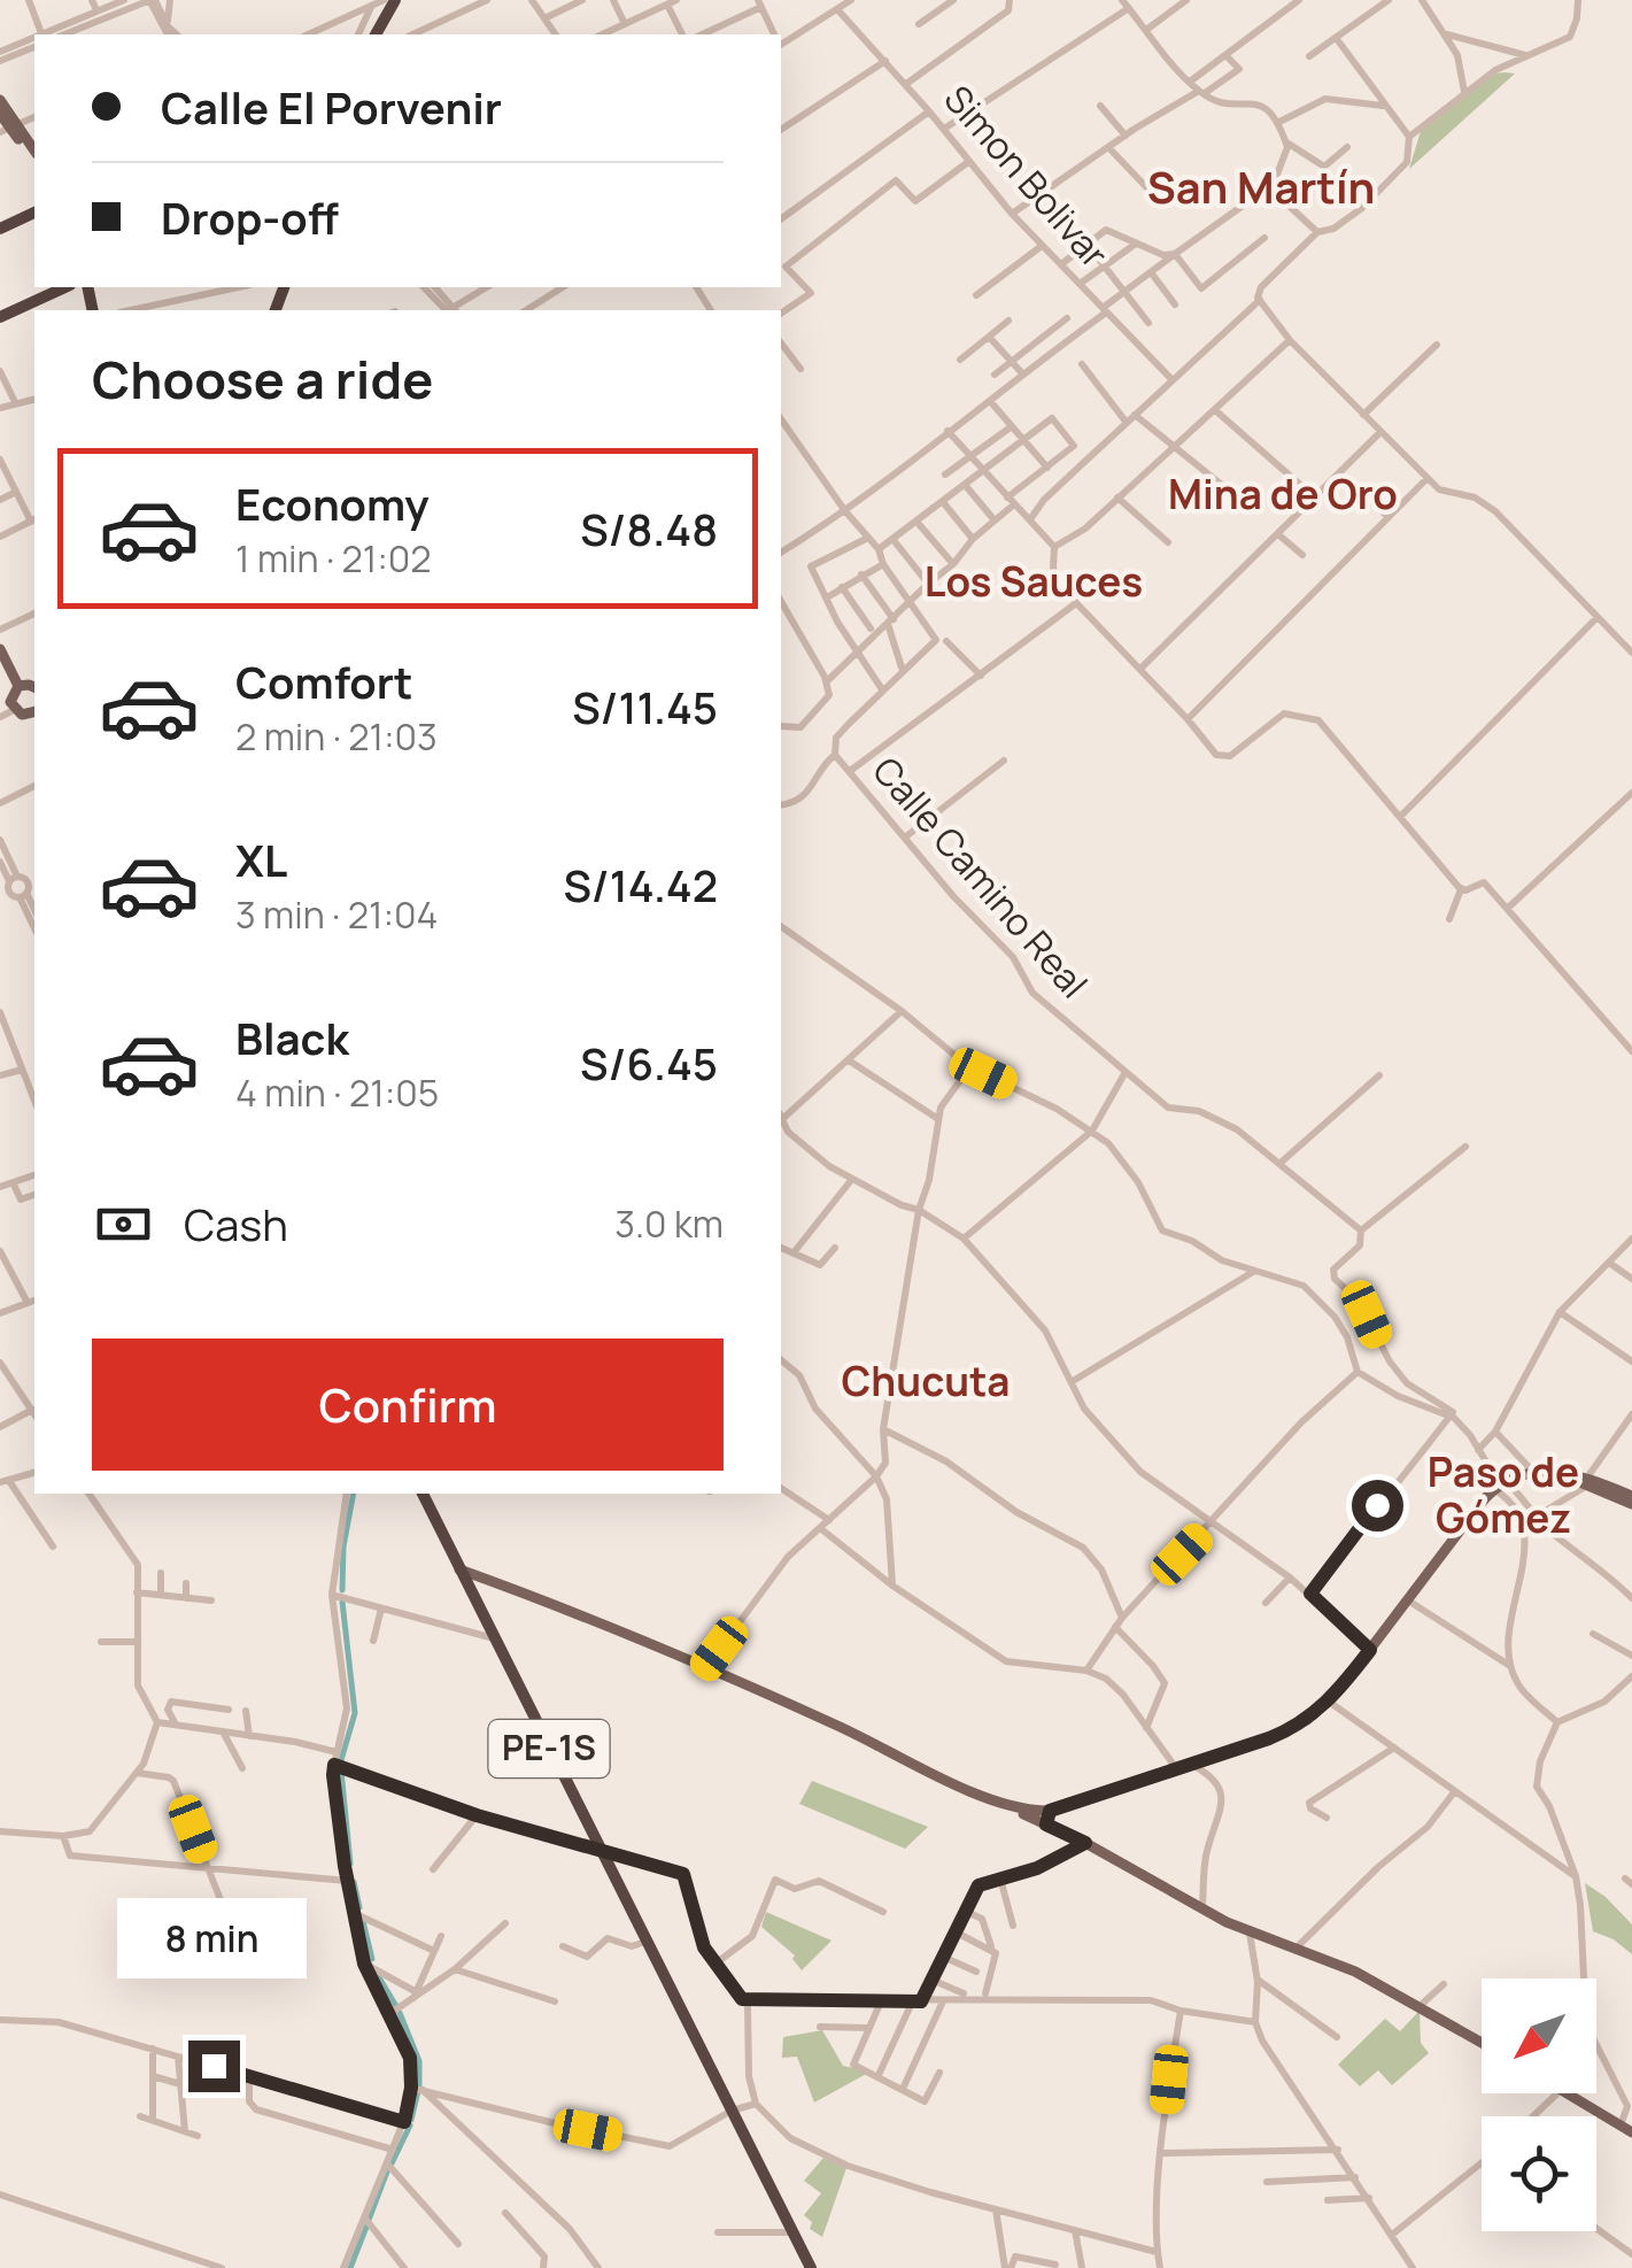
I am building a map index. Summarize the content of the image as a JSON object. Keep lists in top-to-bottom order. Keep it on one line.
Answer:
{"streets":{"highway":["PE-1S"],"street":["Simon Bolivar","Calle Camino Real"]},"districts":["San Martín","Mina de Oro","Los Sauces","Chucuta","Paso de Gómez"],"north":"bottom left","page":{"banner":["Calle El Porvenir","Drop-off"],"heading":"Choose a ride","list":[{"name":"Economy","note":"1 min · 21:02","value":"S/8.48"},{"name":"Comfort","note":"2 min · 21:03","value":"S/11.45"},{"name":"XL","note":"3 min · 21:04","value":"S/14.42"},{"name":"Black","note":"4 min · 21:05","value":"S/6.45"}],"pay":["Cash","3.0 km"],"buttons":"Confirm","bubble":"8 min"}}
